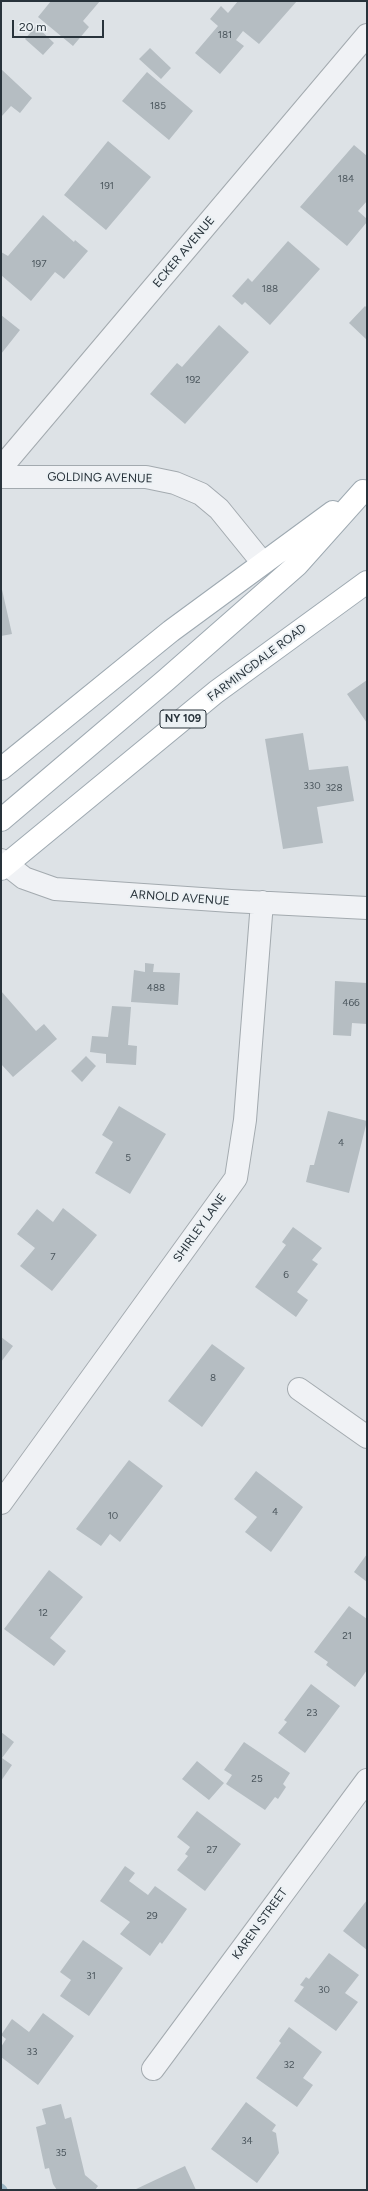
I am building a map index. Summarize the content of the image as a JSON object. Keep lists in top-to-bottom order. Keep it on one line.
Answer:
{"streets":{"main road":["FARMINGDALE ROAD","NY 109"],"street":["ECKER AVENUE","GOLDING AVENUE","ARNOLD AVENUE","SHIRLEY LANE","KAREN STREET"]},"crossings":[["FARMINGDALE ROAD","ARNOLD AVENUE"],["ARNOLD AVENUE","SHIRLEY LANE"]],"house_numbers":["181","185","184","191","197","188","192","330","328","488","466","4","5","7","6","8","4","10","12","21","23","25","27","29","31","30","33","32","34","35"],"scale_bar":"20 m"}
